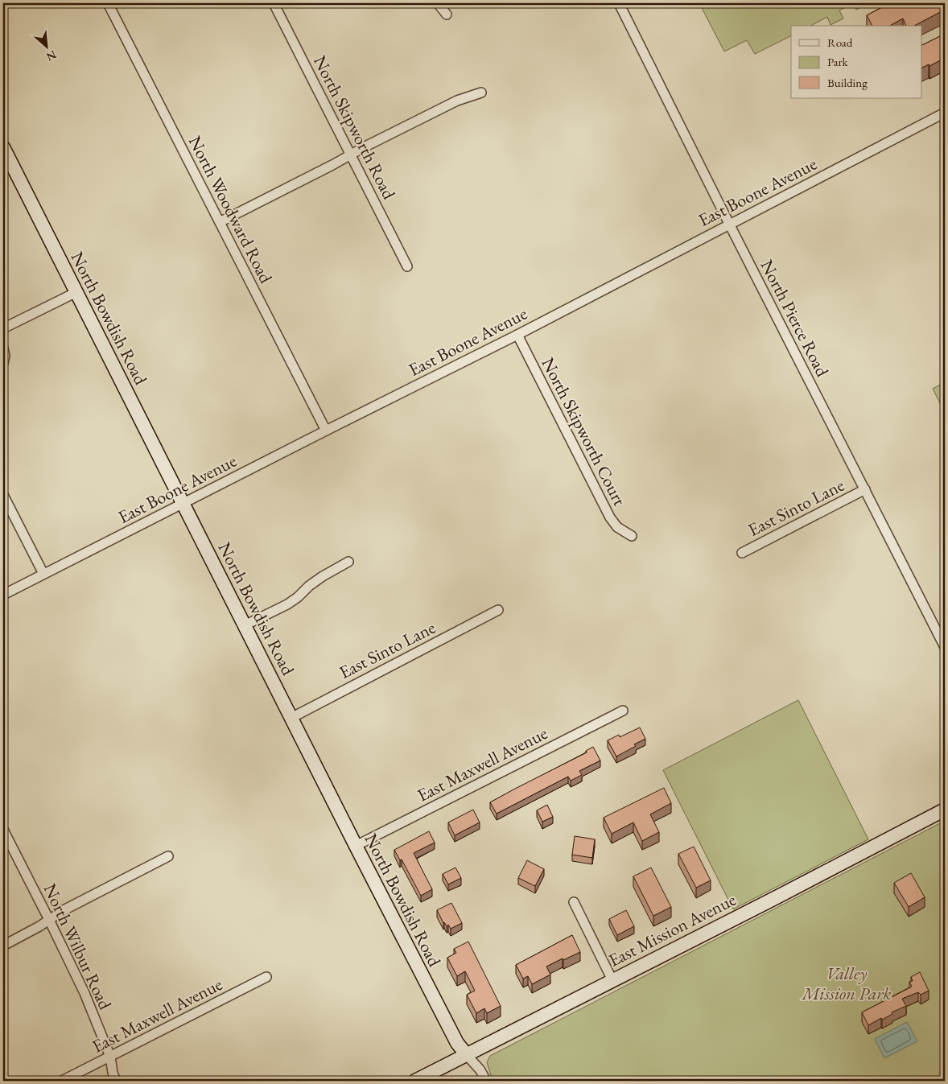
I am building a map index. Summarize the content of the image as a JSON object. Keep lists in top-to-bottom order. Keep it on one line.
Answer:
{"streets":{"street":["North Skipworth Road","East Boone Avenue","North Woodward Road","North Bowdish Road","North Pierce Road","North Skipworth Court","East Sinto Lane","East Maxwell Avenue","East Mission Avenue","North Wilbur Road"]},"crossings":[["East Boone Avenue","North Woodward Road"],["East Boone Avenue","North Bowdish Road"],["East Boone Avenue","North Pierce Road"],["East Boone Avenue","North Skipworth Court"],["North Bowdish Road","East Sinto Lane"],["North Bowdish Road","East Maxwell Avenue"],["North Bowdish Road","East Mission Avenue"],["North Pierce Road","East Sinto Lane"],["East Maxwell Avenue","North Wilbur Road"]],"parks":["Valley Mission Park"],"legend":["Road","Park","Building"],"north":"bottom right"}
